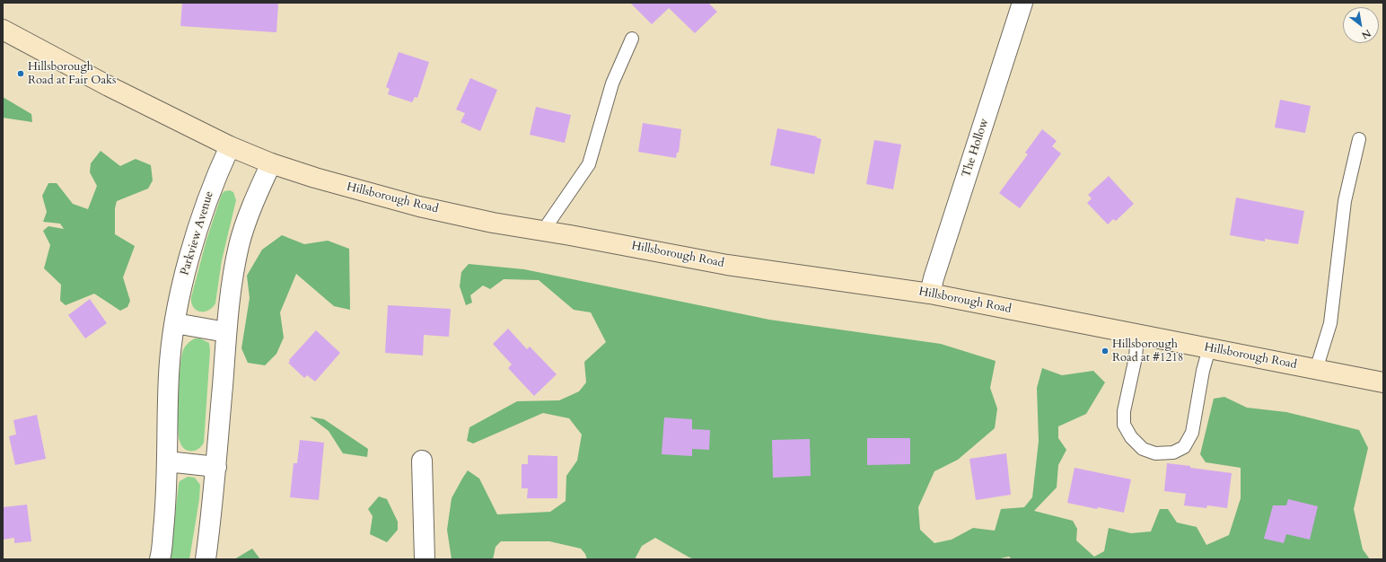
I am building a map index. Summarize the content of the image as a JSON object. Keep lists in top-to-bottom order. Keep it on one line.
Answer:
{"streets":{"main road":["Hillsborough Road"],"street":["The Hollow","Parkview Avenue"]},"crossings":[["The Hollow","Hillsborough Road"],["Hillsborough Road","Parkview Avenue"]],"places":["Hillsborough Road at Fair Oaks","Hillsborough Road at #1218"],"north":"bottom right"}
